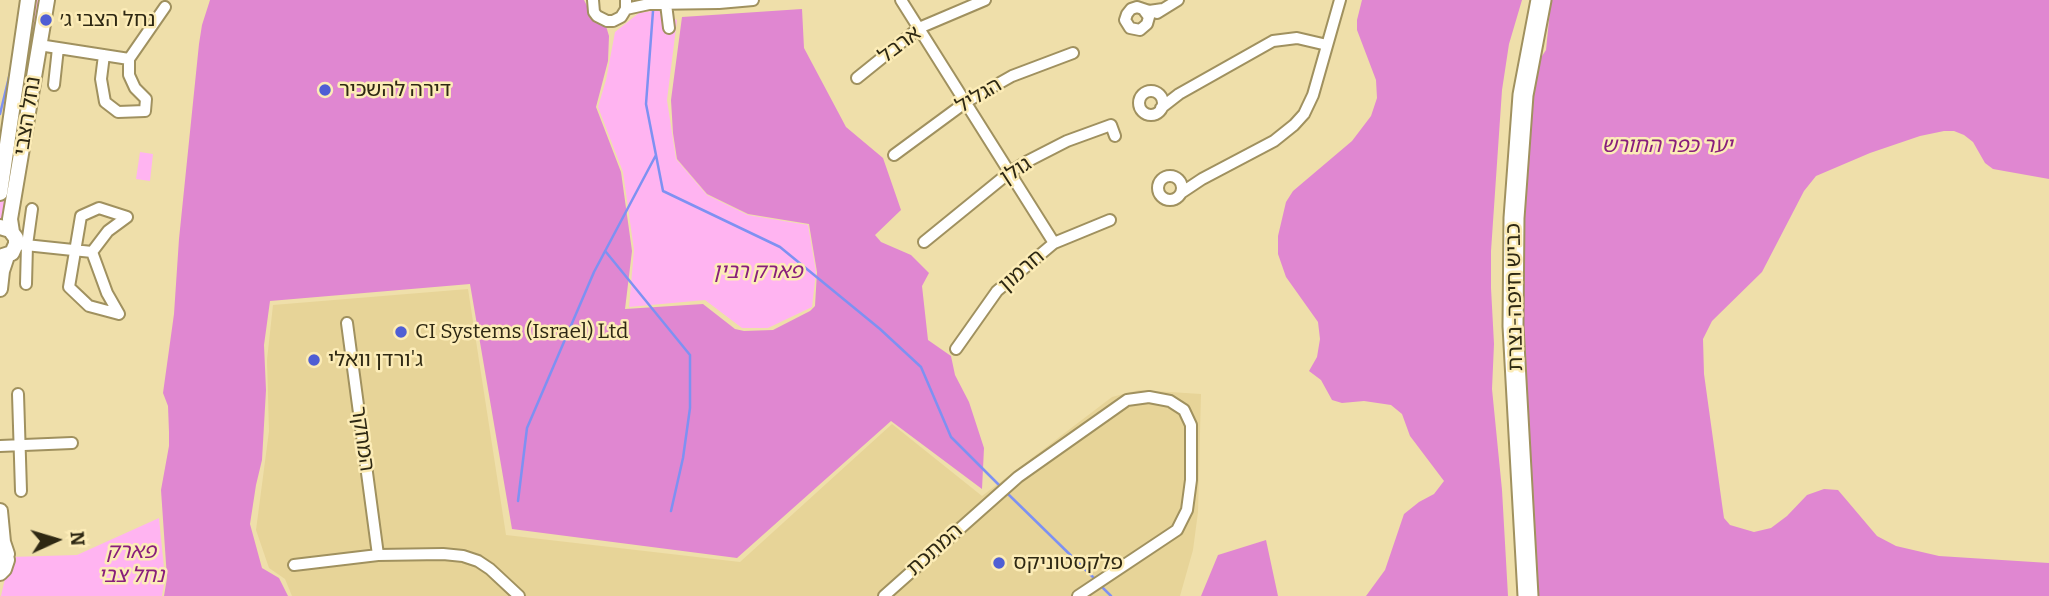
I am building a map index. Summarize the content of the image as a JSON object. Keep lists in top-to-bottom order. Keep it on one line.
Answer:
{"streets":{"highway":["כביש חיפה-נצרת"],"street":["ארבל","הגליל","נחל הצבי","גולן","חרמון","המחקר","המתכת"]},"parks":["יער כפר החורש","פארק רבין","פארק נחל צבי"],"places":["נחל הצבי ג׳","דירה להשכיר","CI Systems (Israel) Ltd","ג'ורדן וואלי","פלקסטוניקס"],"north":"right"}
